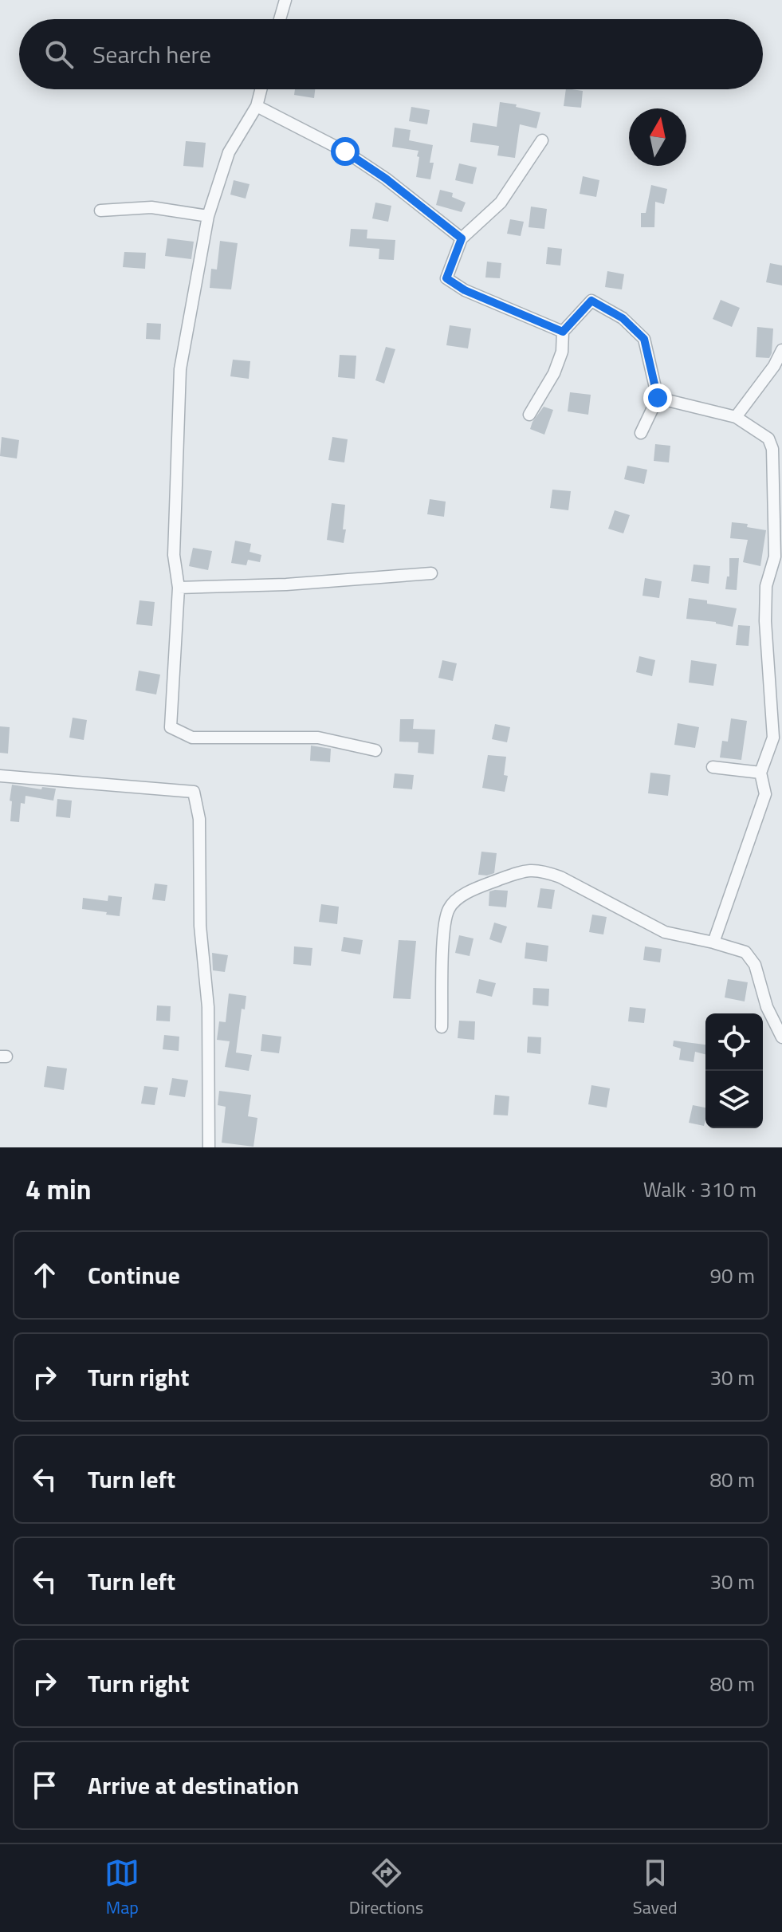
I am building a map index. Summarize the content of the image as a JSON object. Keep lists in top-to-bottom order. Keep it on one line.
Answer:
{"north":"top","page":{"search":"Search here","heading":["4 min","Walk · 310 m"],"list":[["Continue","90 m"],["Turn right","30 m"],["Turn left","80 m"],["Turn left","30 m"],["Turn right","80 m"],"Arrive at destination"],"nav":["Map","Directions","Saved"]}}
